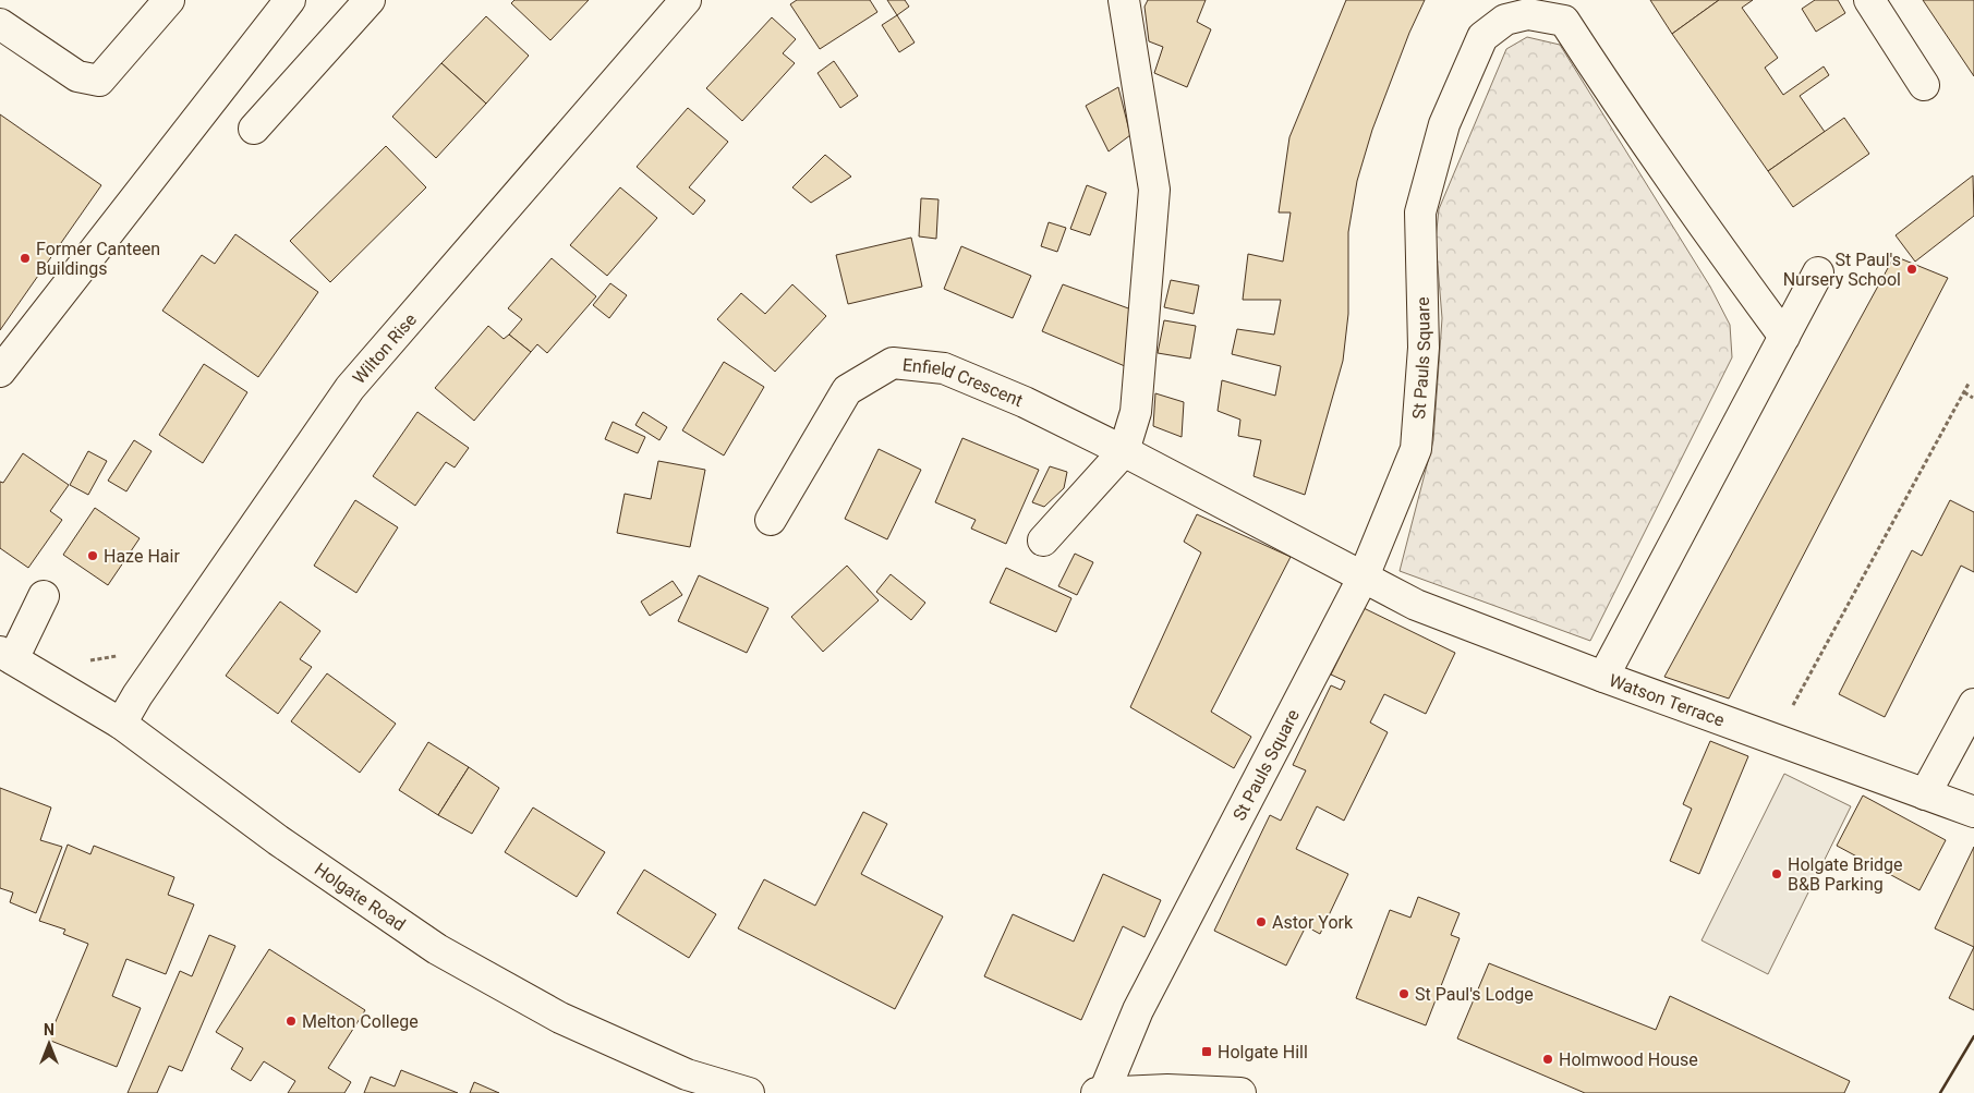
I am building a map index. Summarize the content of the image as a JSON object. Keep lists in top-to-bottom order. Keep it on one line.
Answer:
{"streets":{"street":["Wilton Rise","St Pauls Square","Enfield Crescent","Watson Terrace","Holgate Road"]},"crossings":[["Wilton Rise","Holgate Road"],["St Pauls Square","Enfield Crescent"],["St Pauls Square","Watson Terrace"],["Enfield Crescent","Watson Terrace"]],"places":{"other":["Former Canteen Buildings","St Paul's Nursery School","Haze Hair","Holgate Bridge B&B Parking","Astor York","St Paul's Lodge","Melton College","Holmwood House"],"transit":["Holgate Hill"]},"north":"top"}
